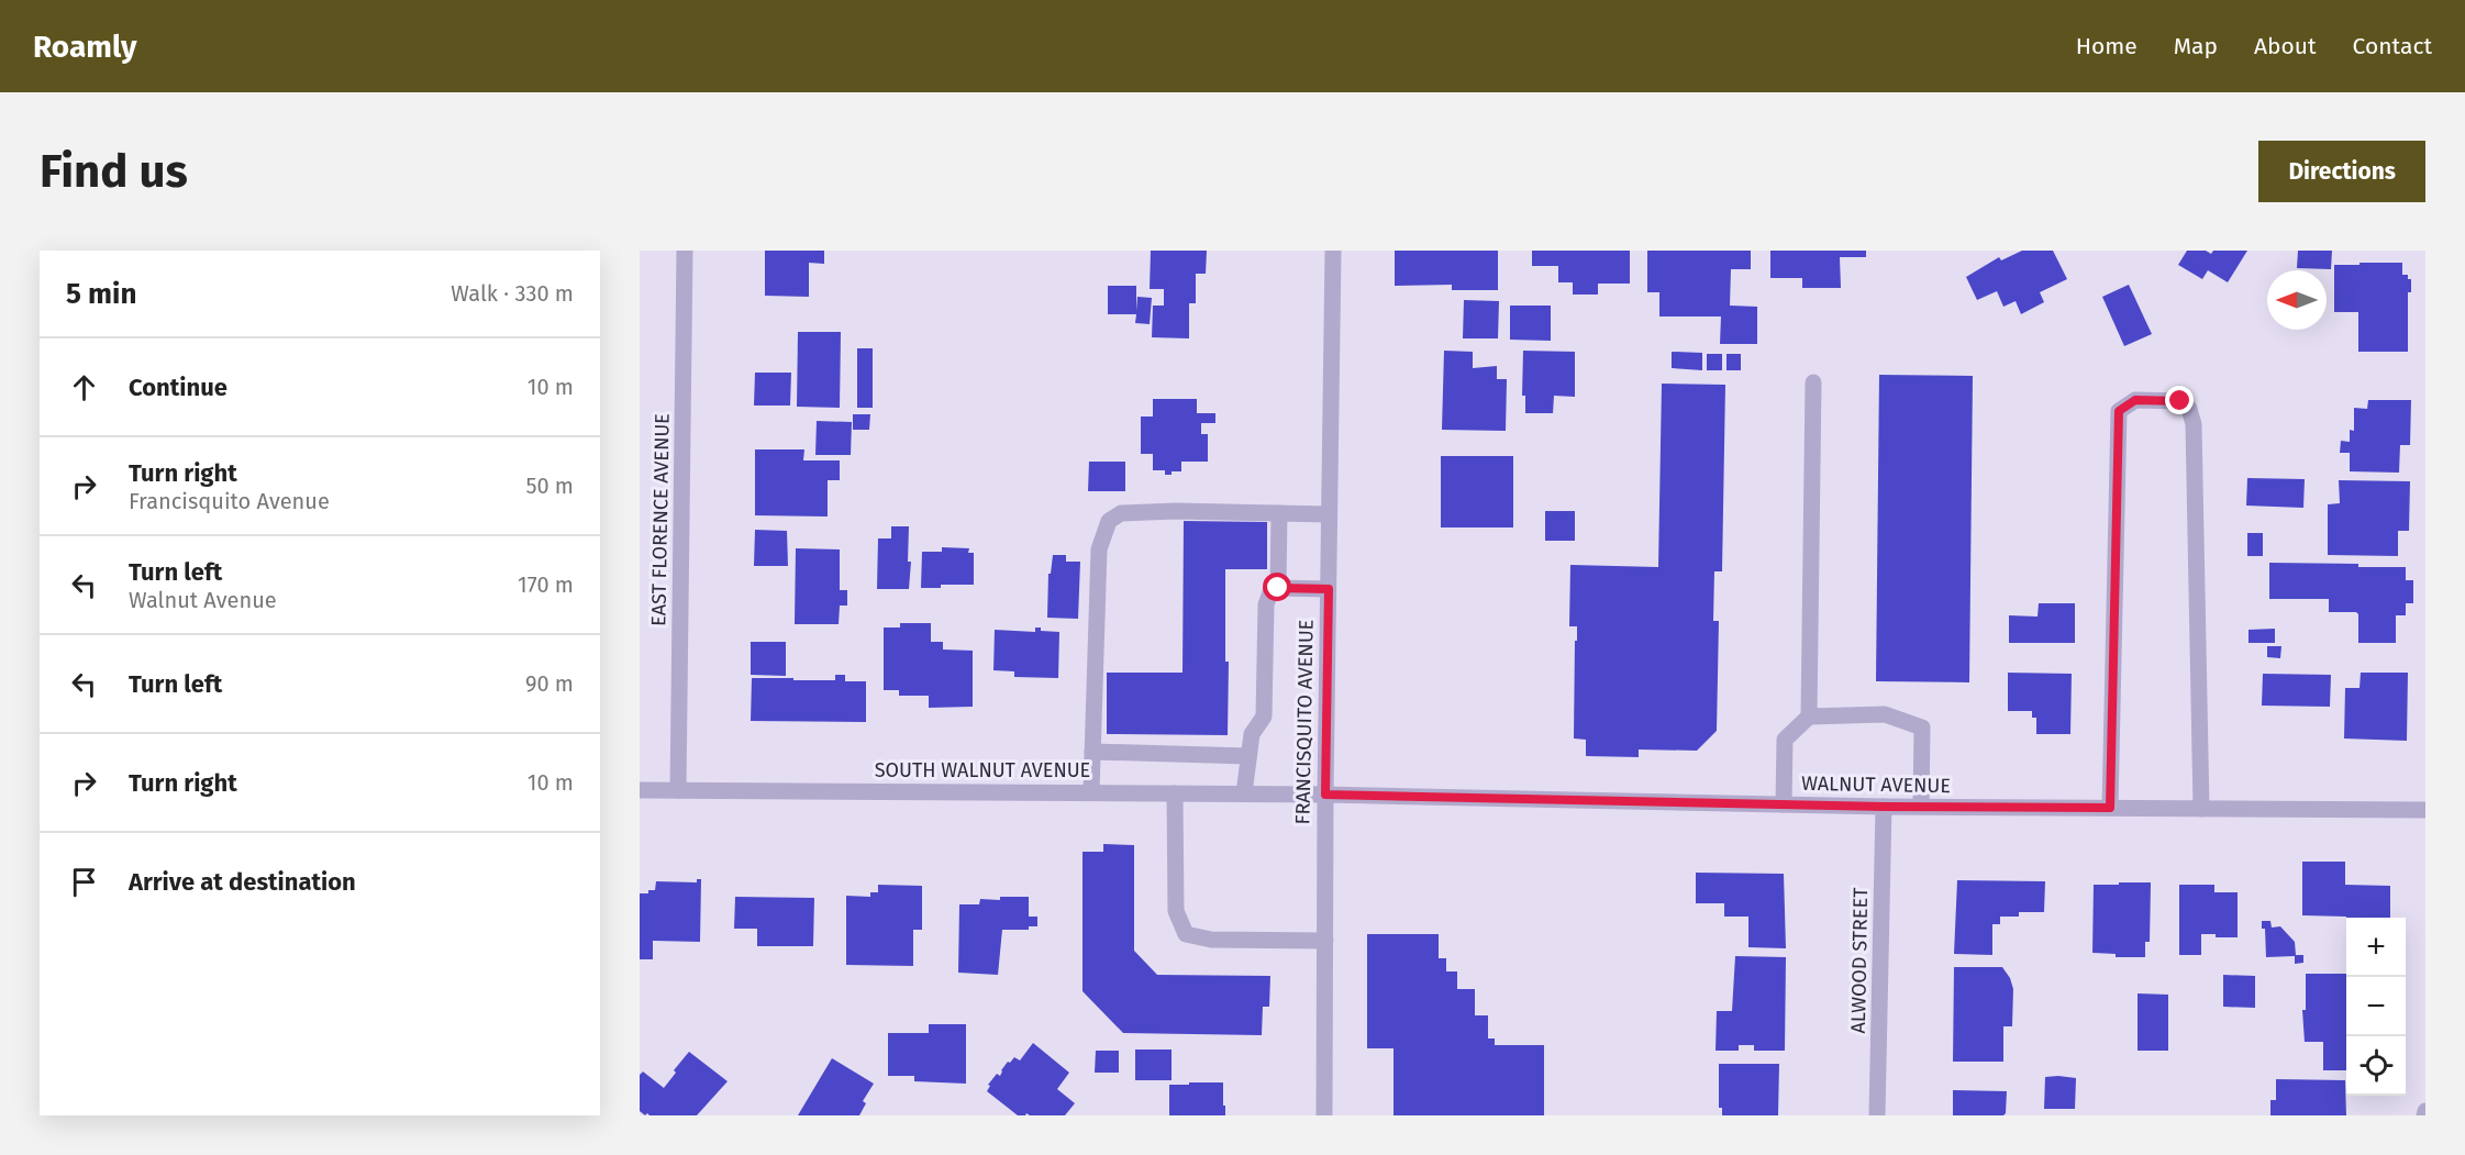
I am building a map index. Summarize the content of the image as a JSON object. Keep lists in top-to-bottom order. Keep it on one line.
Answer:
{"streets":{"street":["EAST FLORENCE AVENUE","FRANCISQUITO AVENUE","SOUTH WALNUT AVENUE","WALNUT AVENUE","ALWOOD STREET"]},"crossings":[["EAST FLORENCE AVENUE","SOUTH WALNUT AVENUE"],["FRANCISQUITO AVENUE","SOUTH WALNUT AVENUE"],["FRANCISQUITO AVENUE","WALNUT AVENUE"],["SOUTH WALNUT AVENUE","WALNUT AVENUE"],["WALNUT AVENUE","ALWOOD STREET"]],"north":"left","page":{"header":"Roamly","nav":["Home","Map","About","Contact"],"buttons":"Directions","title":"Find us","heading":["5 min","Walk · 330 m"],"list":[["Continue","10 m"],["Turn right","Francisquito Avenue","50 m"],["Turn left","Walnut Avenue","170 m"],["Turn left","90 m"],["Turn right","10 m"],"Arrive at destination"],"map_buttons":["+","−"]}}
